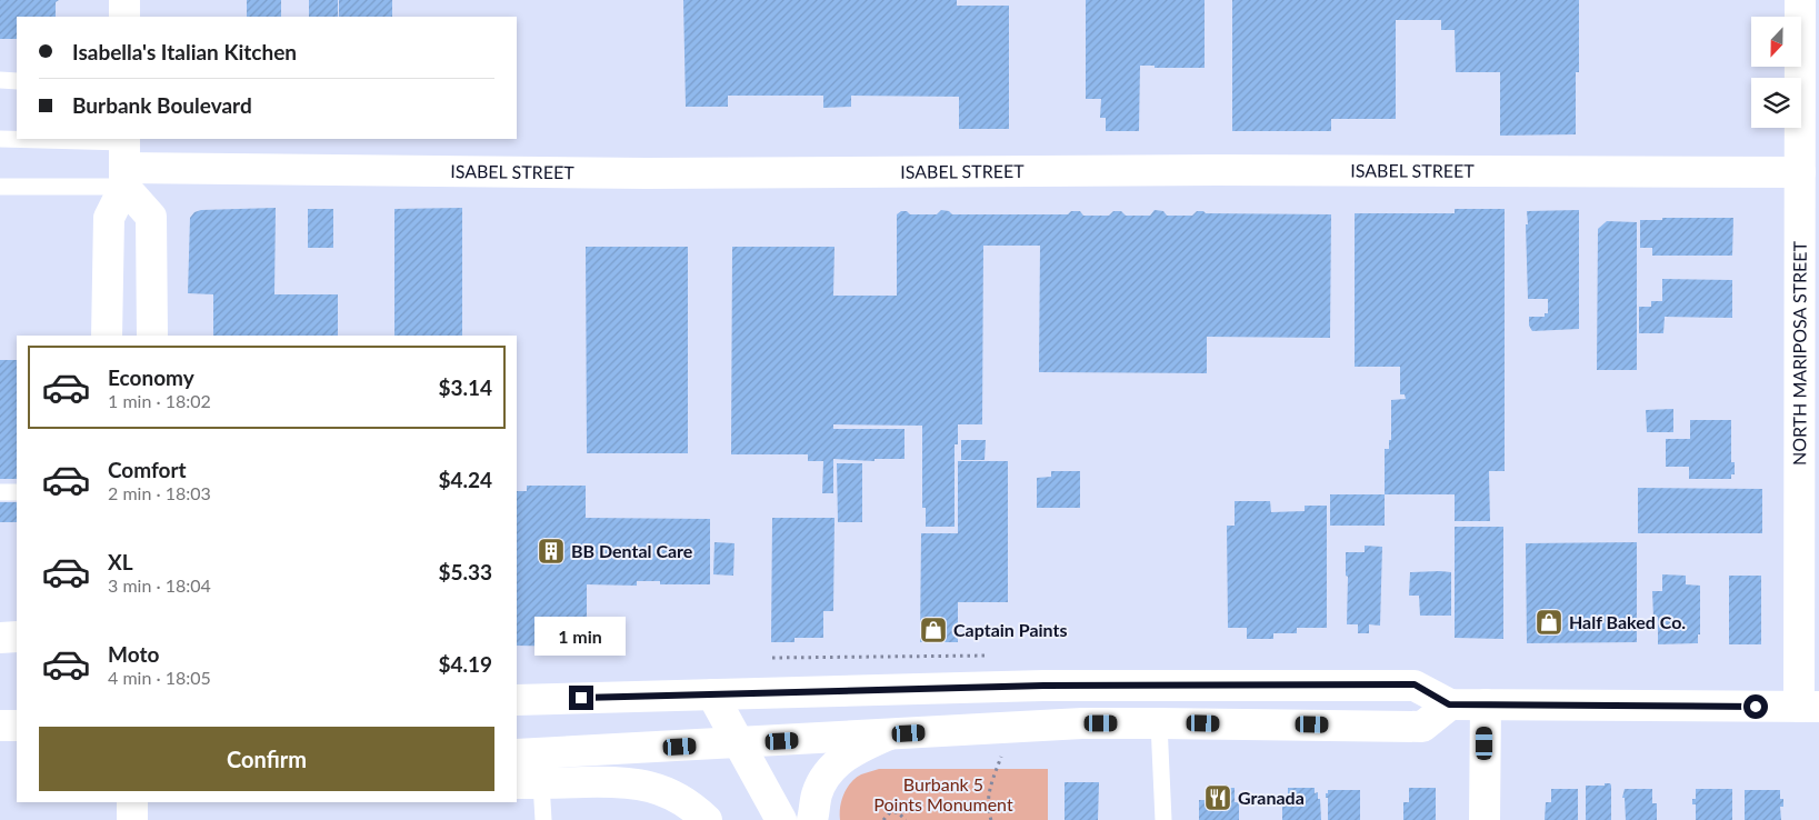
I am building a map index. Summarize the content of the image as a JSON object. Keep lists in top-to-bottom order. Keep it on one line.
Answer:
{"streets":{"main road":["ISABEL STREET","NORTH MARIPOSA STREET"]},"crossings":[["ISABEL STREET","NORTH MARIPOSA STREET"]],"parks":["Burbank 5 Points Monument"],"places":{"building":["BB Dental Care"],"shop":["Half Baked Co.","Captain Paints"],"restaurant":["Granada"]},"north":"bottom","page":{"banner":["Isabella's Italian Kitchen","Burbank Boulevard"],"list":[{"name":"Economy","note":"1 min · 18:02","value":"$3.14"},{"name":"Comfort","note":"2 min · 18:03","value":"$4.24"},{"name":"XL","note":"3 min · 18:04","value":"$5.33"},{"name":"Moto","note":"4 min · 18:05","value":"$4.19"}],"bubble":"1 min","buttons":"Confirm"}}
